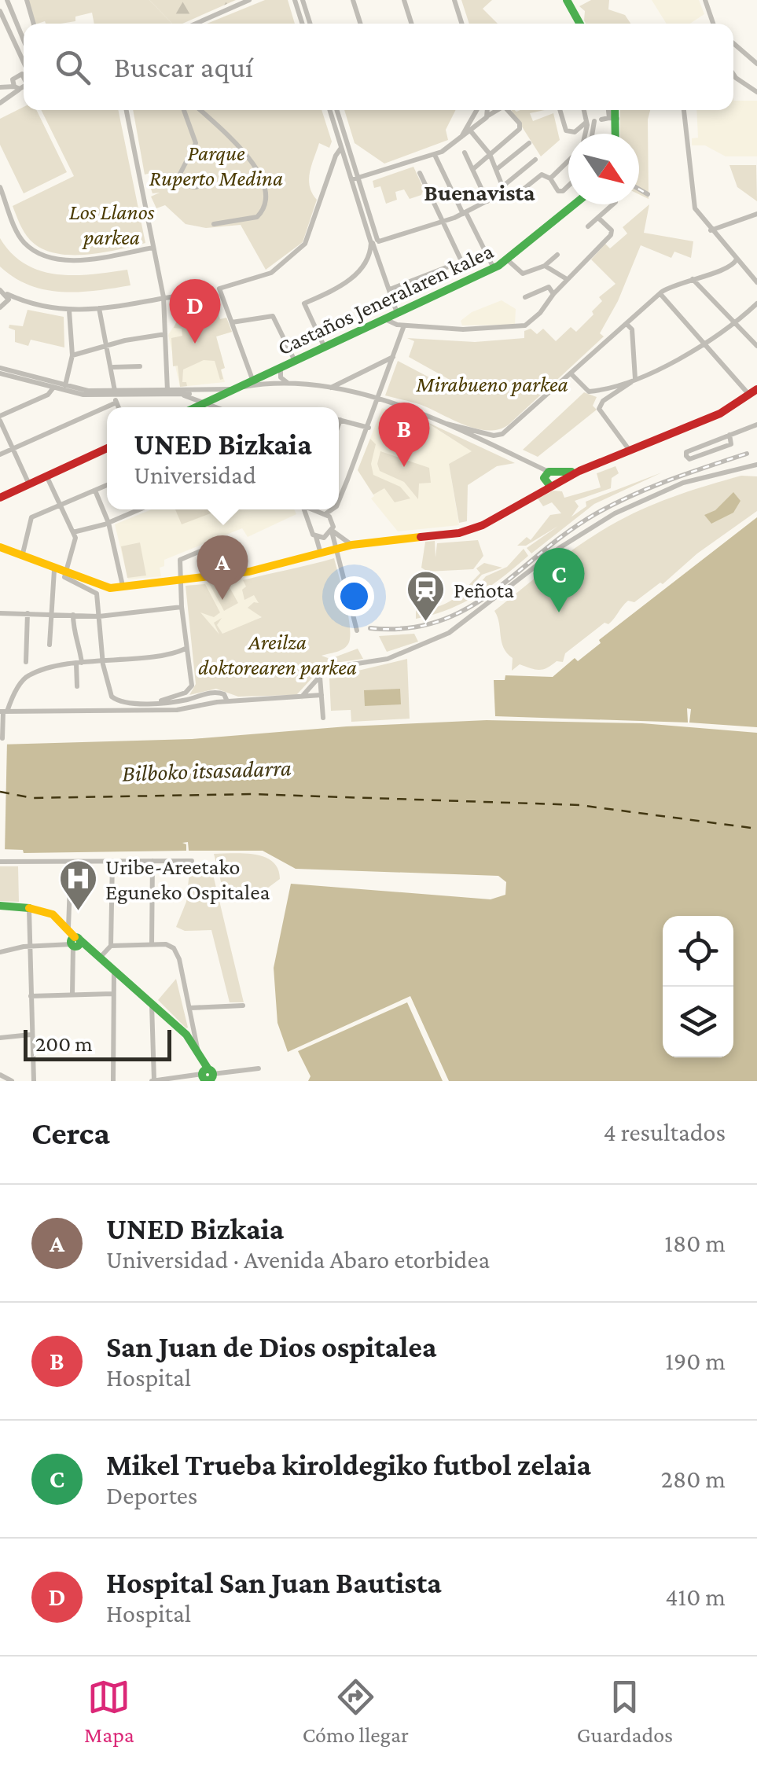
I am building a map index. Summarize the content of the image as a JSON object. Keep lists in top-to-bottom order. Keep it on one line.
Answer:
{"streets":{"street":["Castaños Jeneralaren kalea"]},"districts":["Buenavista"],"water":["Bilboko itsasadarra"],"parks":["Parque Ruperto Medina","Los Llanos parkea","Mirabueno parkea","Areilza doktorearen parkea"],"places":{"station":["Peñota"],"hospital":["Uribe-Areetako Eguneko Ospitalea"]},"scale_bar":"200 m","north":"bottom right","page":{"search":"Buscar aquí","pins":["D","B","A","C"],"popup":["UNED Bizkaia","Universidad"],"scale":"200 m","heading":["Cerca","4 resultados"],"list":[{"mark":"A","name":"UNED Bizkaia","note":"Universidad · Avenida Abaro etorbidea","value":"180 m"},{"mark":"B","name":"San Juan de Dios ospitalea","note":"Hospital","value":"190 m"},{"mark":"C","name":"Mikel Trueba kiroldegiko futbol zelaia","note":"Deportes","value":"280 m"},{"mark":"D","name":"Hospital San Juan Bautista","note":"Hospital","value":"410 m"}],"nav":["Mapa","Cómo llegar","Guardados"]}}
